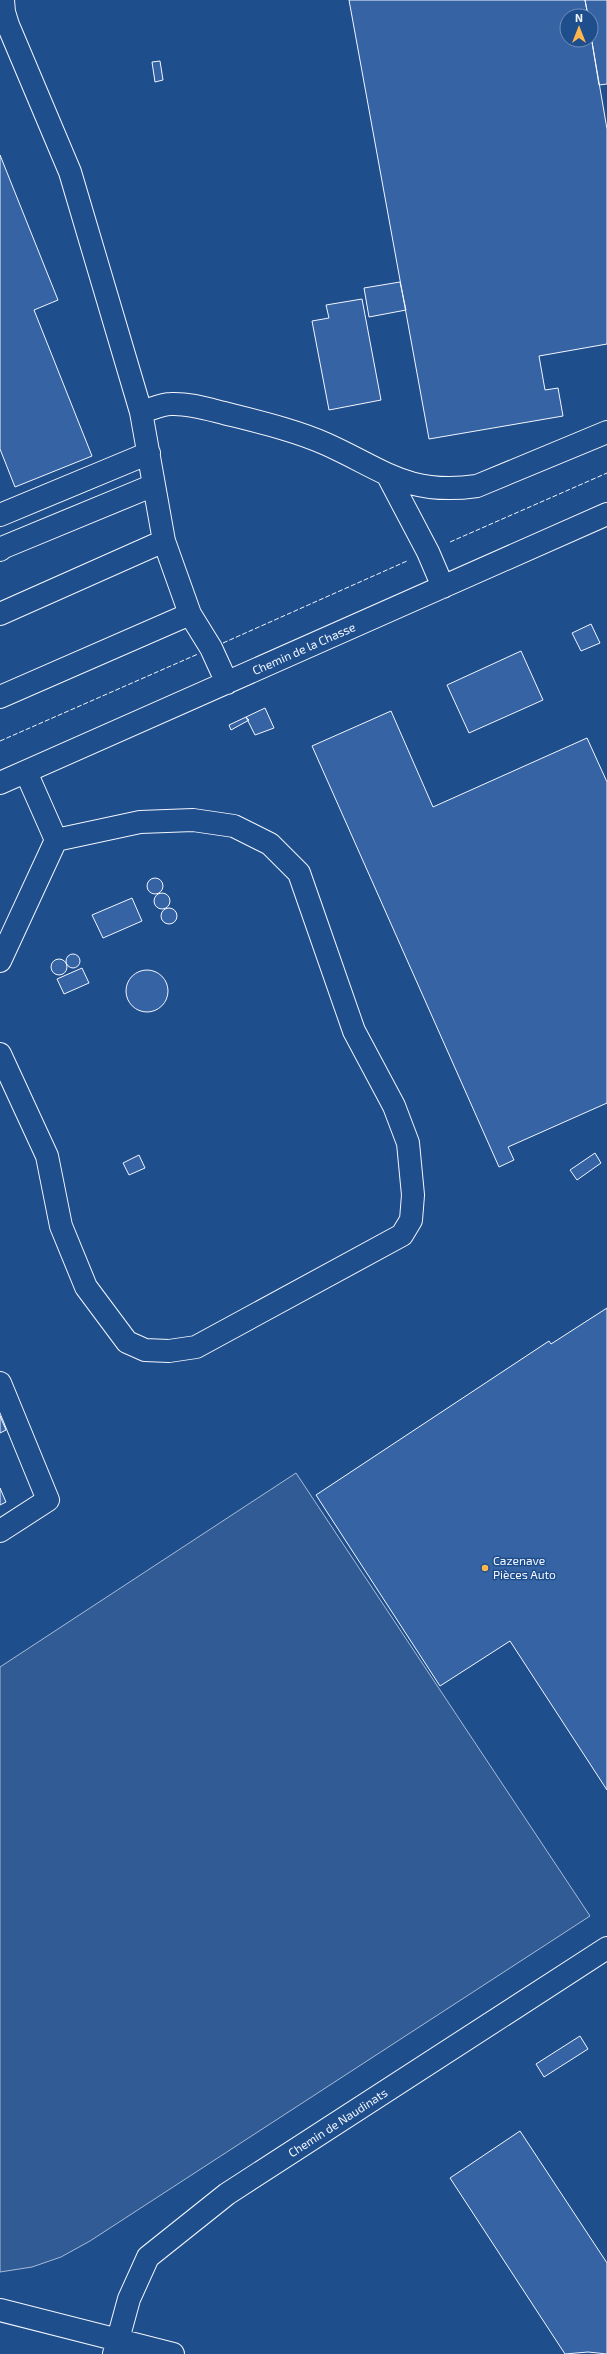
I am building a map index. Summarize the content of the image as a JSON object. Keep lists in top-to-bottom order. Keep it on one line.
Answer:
{"streets":{"street":["Chemin de la Chasse","Chemin de Naudinats"]},"places":["Cazenave Pièces Auto"],"north":"top"}
